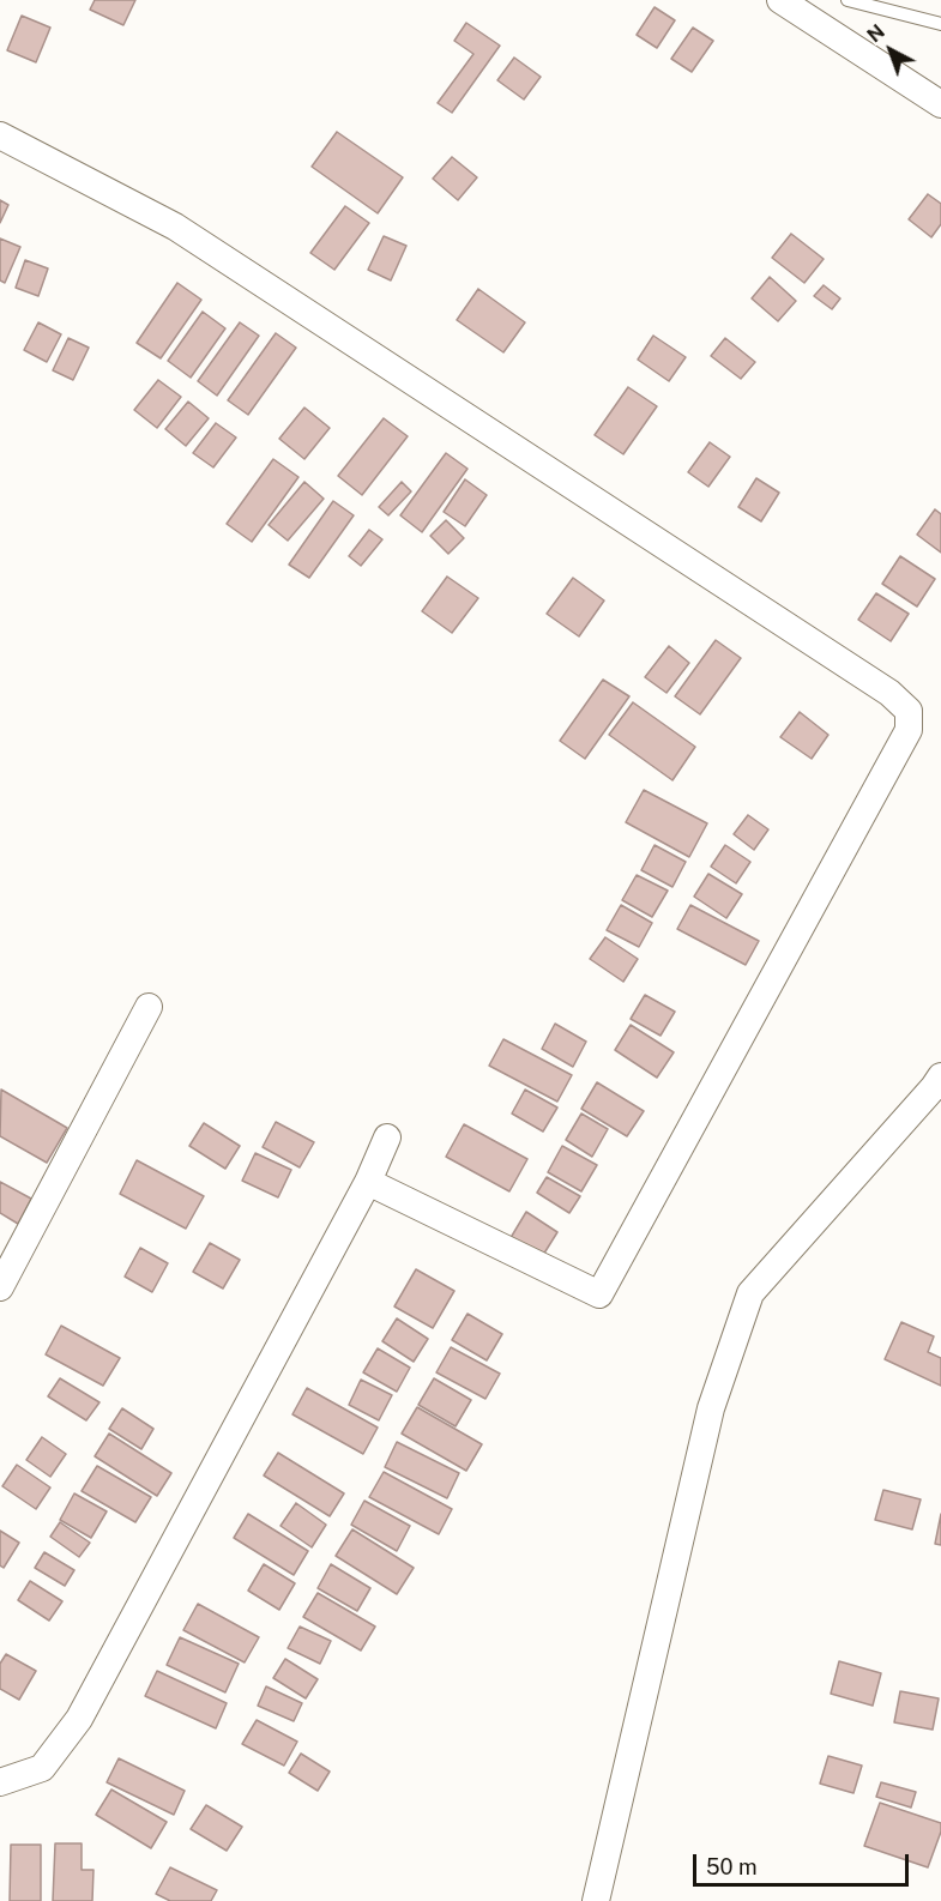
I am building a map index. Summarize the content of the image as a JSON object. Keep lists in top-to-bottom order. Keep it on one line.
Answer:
{"scale_bar":"50 m","north":"top left"}
